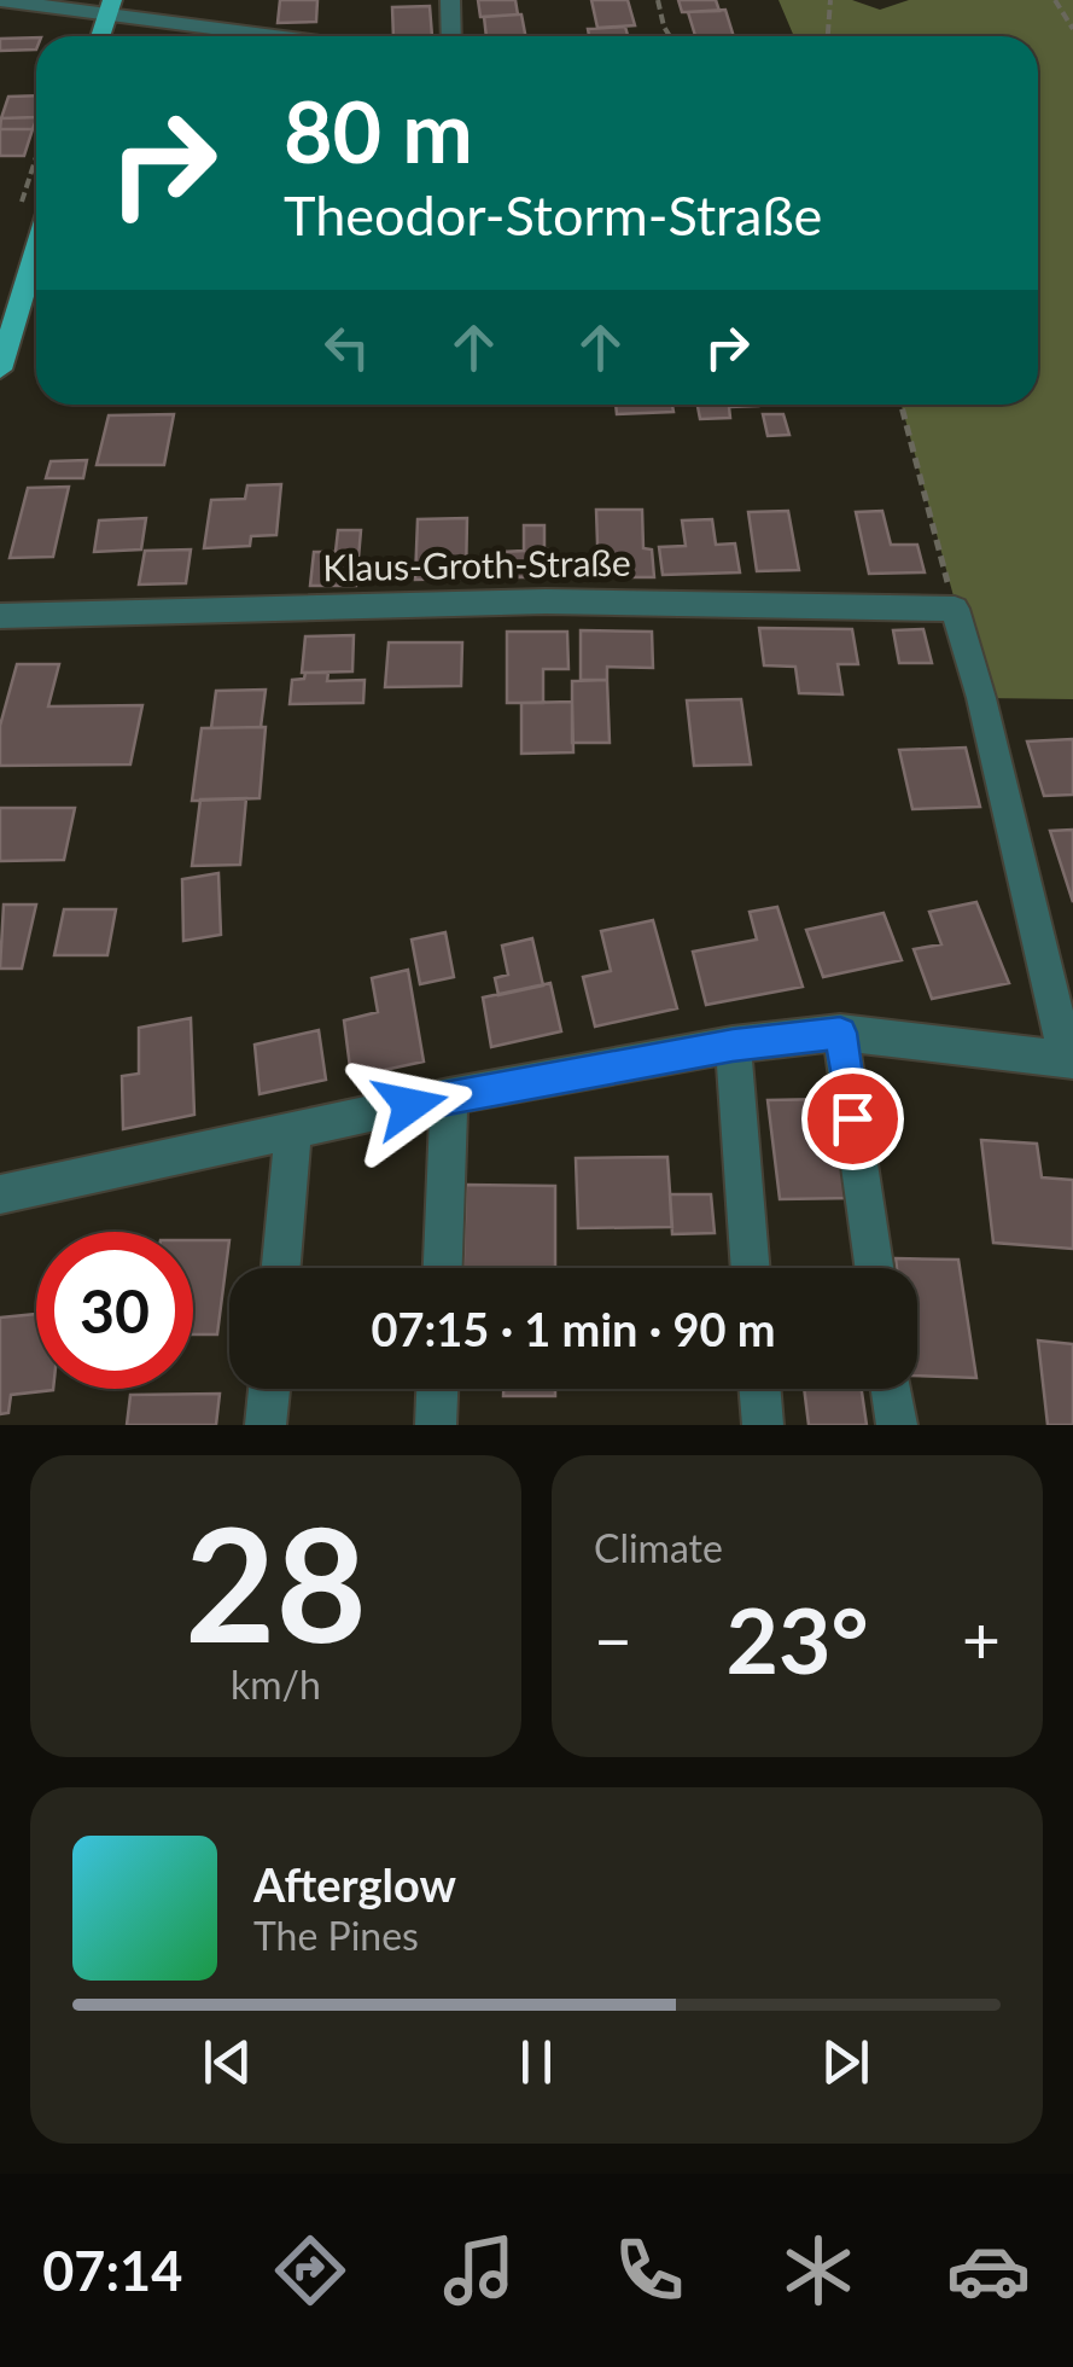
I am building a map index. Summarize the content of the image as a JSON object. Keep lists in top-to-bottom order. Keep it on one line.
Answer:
{"streets":{"street":["Klaus-Groth-Straße"]},"page":{"turn":["80 m","Theodor-Storm-Straße"],"limit":"30","trip":"07:15 · 1 min · 90 m","tile":[["28","km/h"],"Climate"],"heat":["−","23°","+"],"song":["Afterglow","The Pines"],"tabs":"07:14"}}
